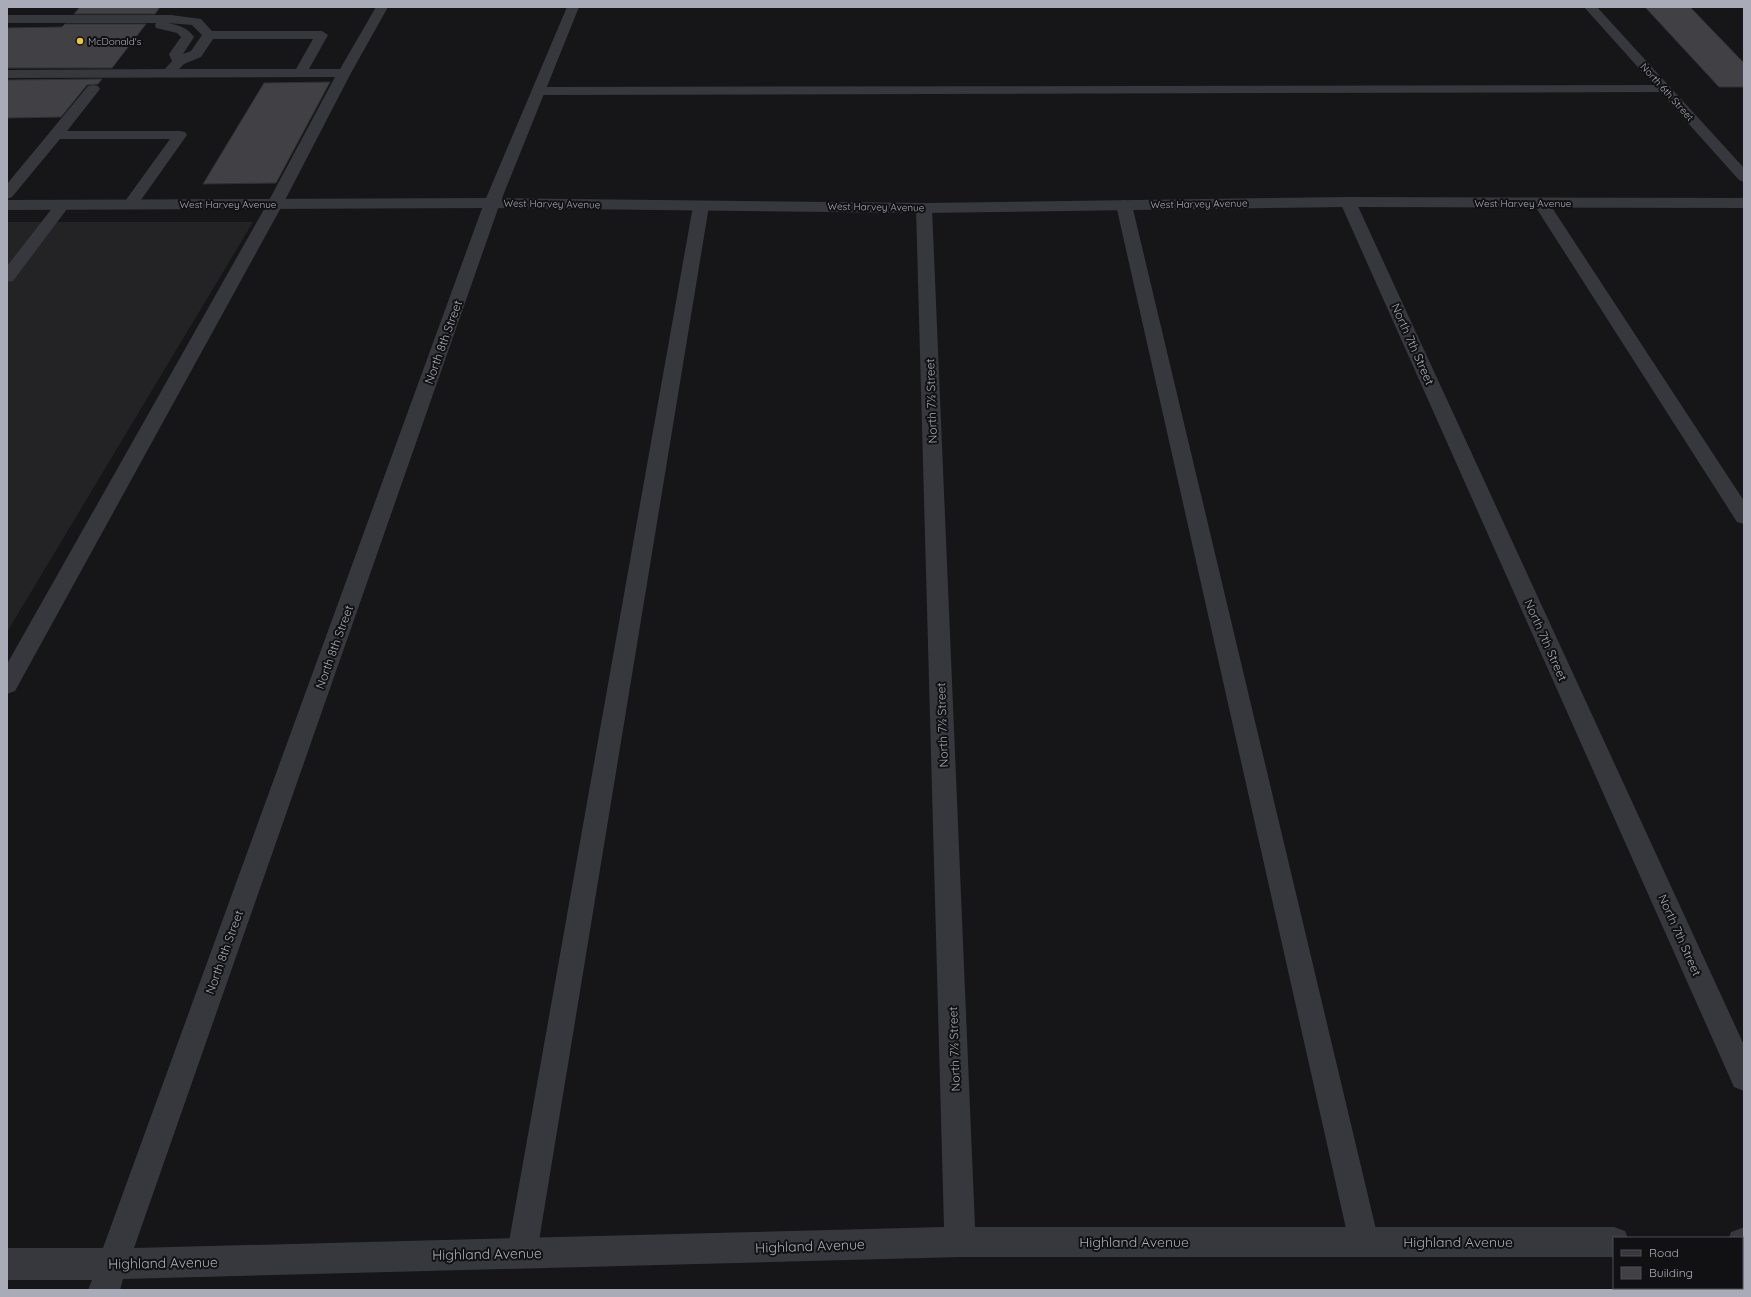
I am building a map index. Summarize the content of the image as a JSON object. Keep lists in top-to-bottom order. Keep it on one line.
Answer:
{"streets":{"street":["North 6th Street","West Harvey Avenue","North 8th Street","North 7th Street","North 7½ Street","Highland Avenue"]},"crossings":[["West Harvey Avenue","North 8th Street"],["West Harvey Avenue","North 7th Street"],["West Harvey Avenue","North 7½ Street"],["North 8th Street","Highland Avenue"],["North 7½ Street","Highland Avenue"]],"places":["McDonald's"],"legend":["Road","Building"]}
